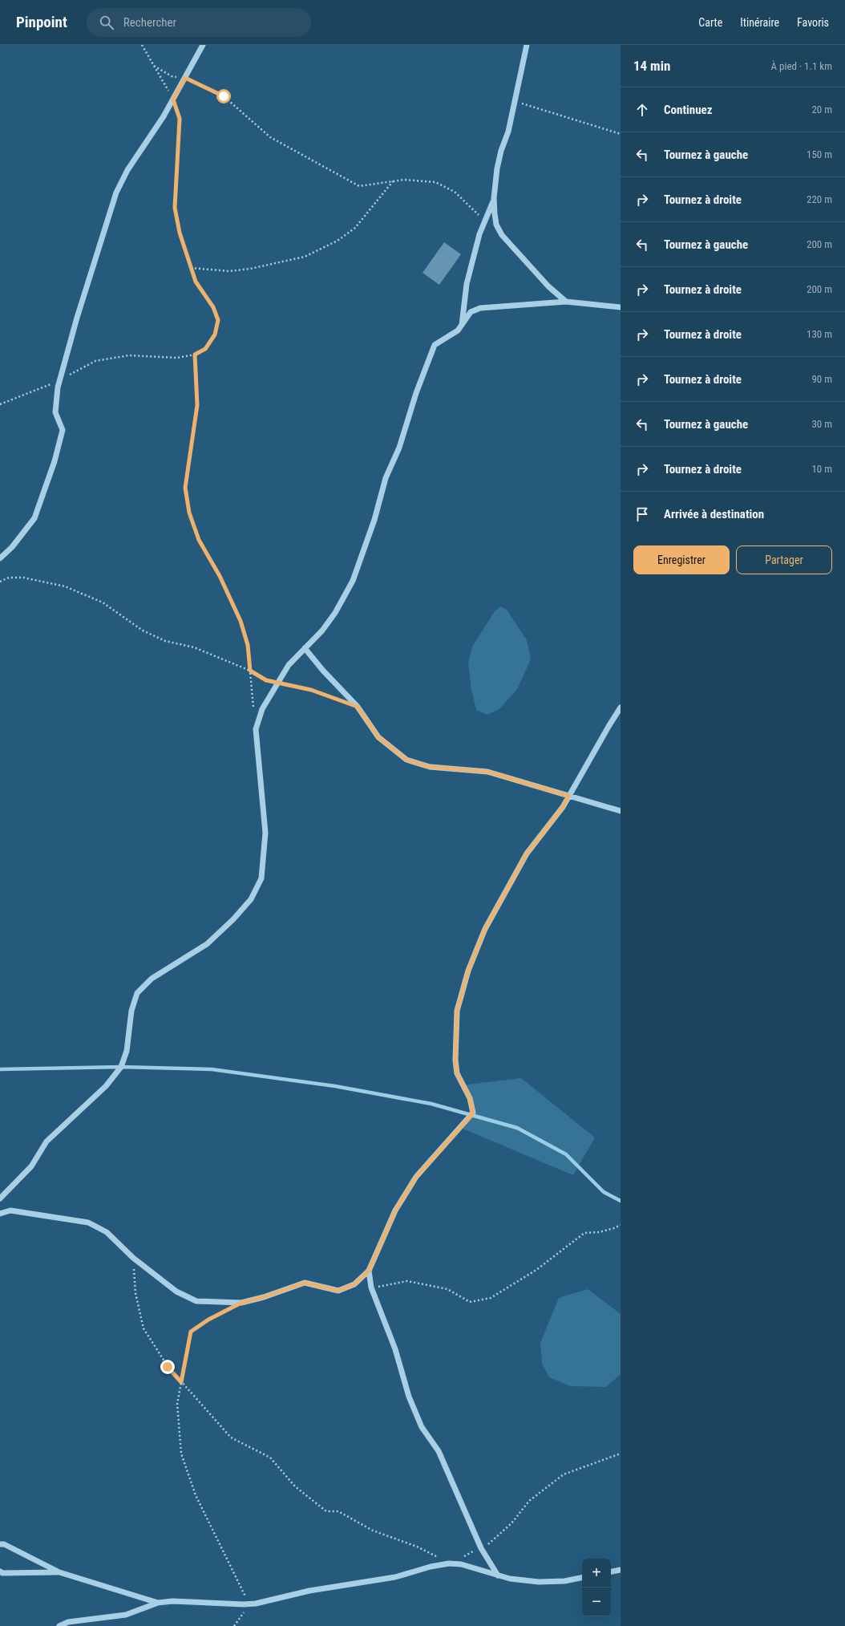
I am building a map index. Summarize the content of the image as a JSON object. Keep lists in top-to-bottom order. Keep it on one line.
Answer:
{"page":{"header":"Pinpoint","search":"Rechercher","nav":["Carte","Itinéraire","Favoris"],"heading":["14 min","À pied · 1.1 km"],"list":[["Continuez","20 m"],["Tournez à gauche","150 m"],["Tournez à droite","220 m"],["Tournez à gauche","200 m"],["Tournez à droite","200 m"],["Tournez à droite","130 m"],["Tournez à droite","90 m"],["Tournez à gauche","30 m"],["Tournez à droite","10 m"],"Arrivée à destination"],"buttons":["Enregistrer","Partager"],"map_buttons":["+","−"]}}
